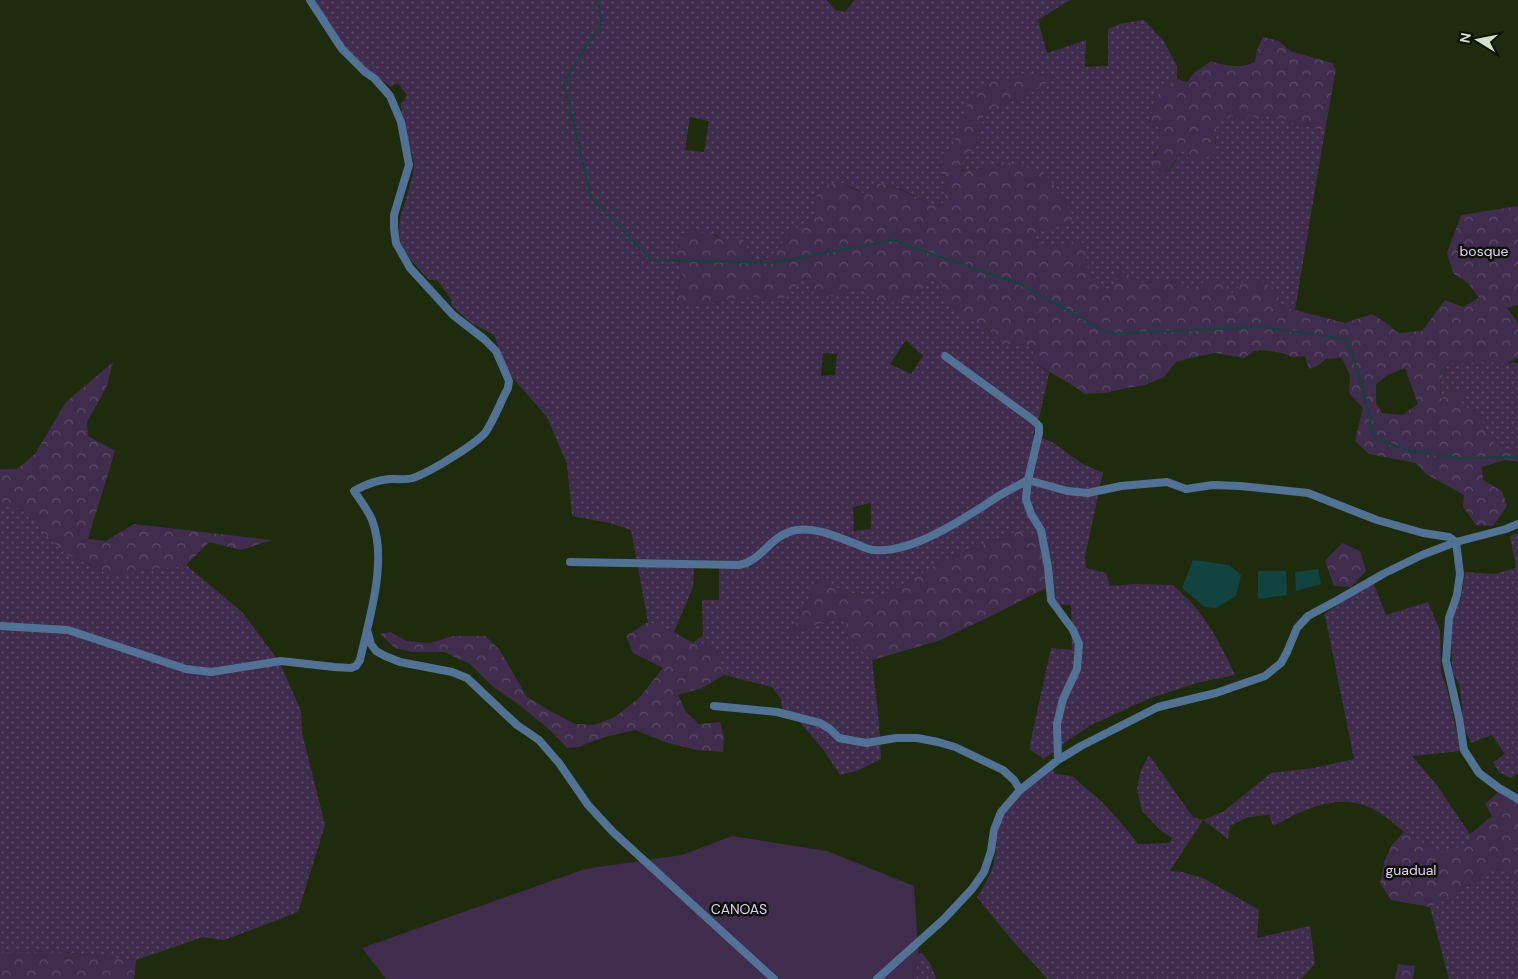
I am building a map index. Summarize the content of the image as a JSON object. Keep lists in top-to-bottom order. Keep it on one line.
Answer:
{"parks":["bosque","guadual","CANOAS"],"north":"left"}
